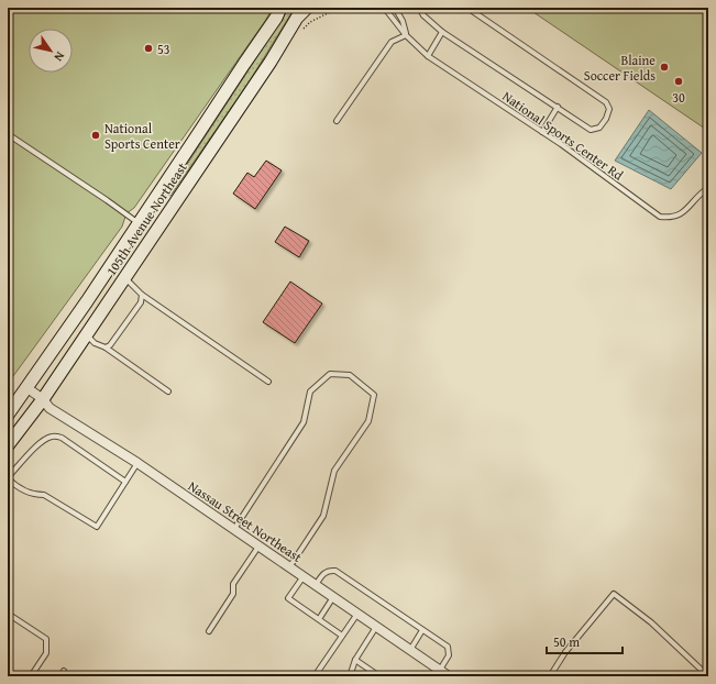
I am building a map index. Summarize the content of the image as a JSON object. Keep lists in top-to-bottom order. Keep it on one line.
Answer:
{"streets":{"street":["105th Avenue Northeast","Nassau Street Northeast"],"lane":["National Sports Center Rd"]},"crossings":[["105th Avenue Northeast","Nassau Street Northeast"]],"places":["53","Blaine Soccer Fields","30","National Sports Center"],"scale_bar":"50 m","north":"bottom right"}
